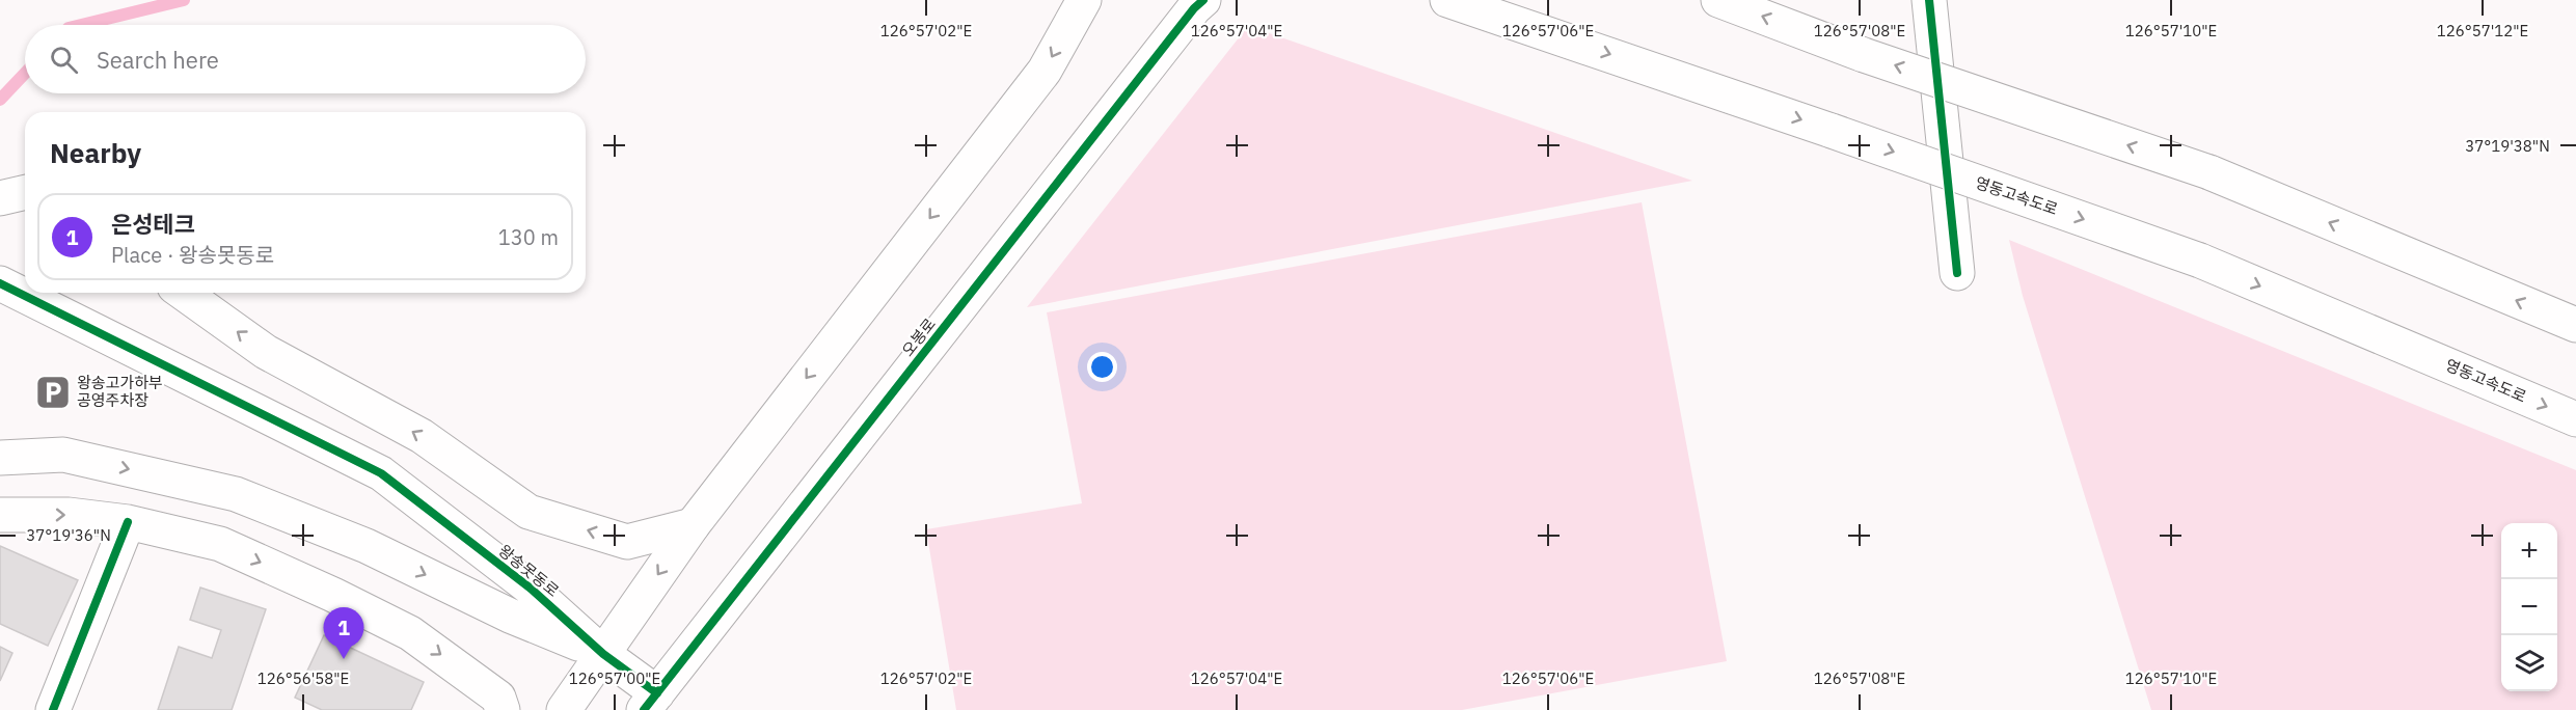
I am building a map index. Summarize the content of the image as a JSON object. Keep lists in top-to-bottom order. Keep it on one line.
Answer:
{"streets":{"main road":["영동고속도로","오봉로","왕송못동로"]},"crossings":[["오봉로","왕송못동로"]],"places":{"parking":["왕송고가하부 공영주차장"]},"page":{"search":"Search here","heading":"Nearby","list":[{"mark":"1","name":"은성테크","note":"Place · 왕송못동로","value":"130 m"}],"map_buttons":["+","−"],"pins":"1"},"coordinates":["126°57'02\"E","126°57'04\"E","126°57'06\"E","126°57'08\"E","126°57'10\"E","126°57'12\"E","37°19'38\"N","37°19'36\"N","126°56'58\"E","126°57'00\"E"]}
